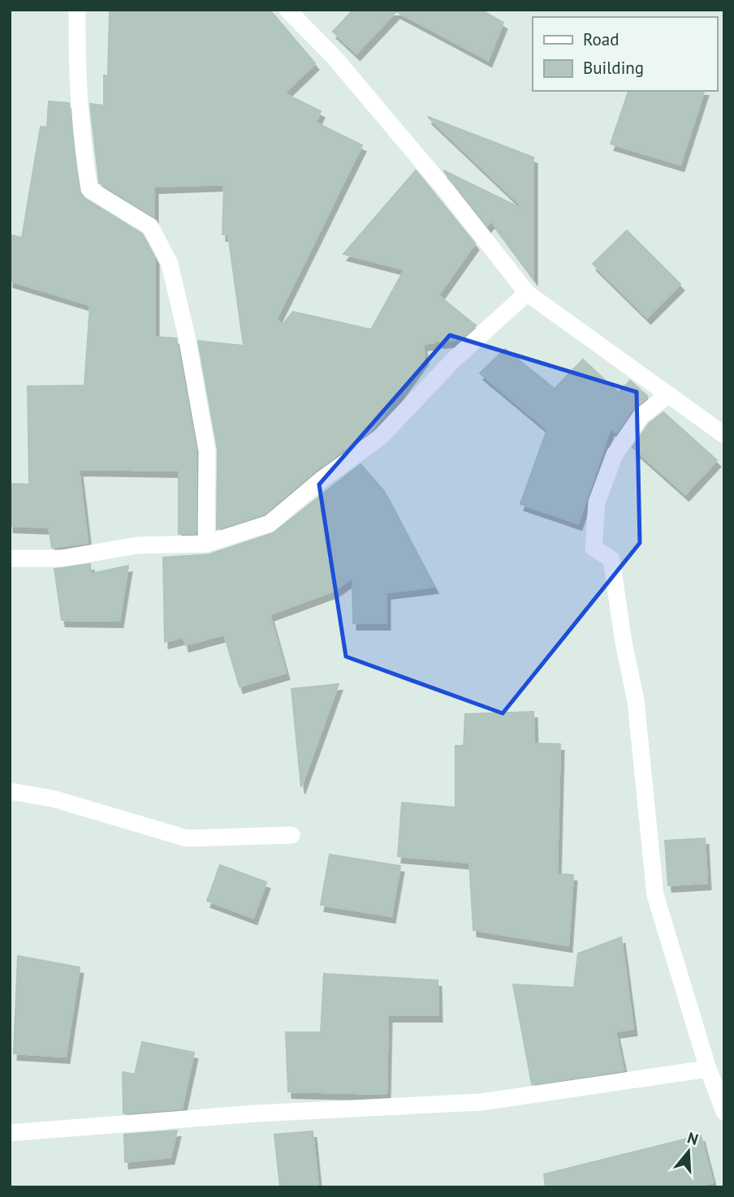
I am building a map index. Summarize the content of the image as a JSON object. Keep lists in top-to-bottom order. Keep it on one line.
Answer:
{"legend":["Road","Building"],"north":"top"}
